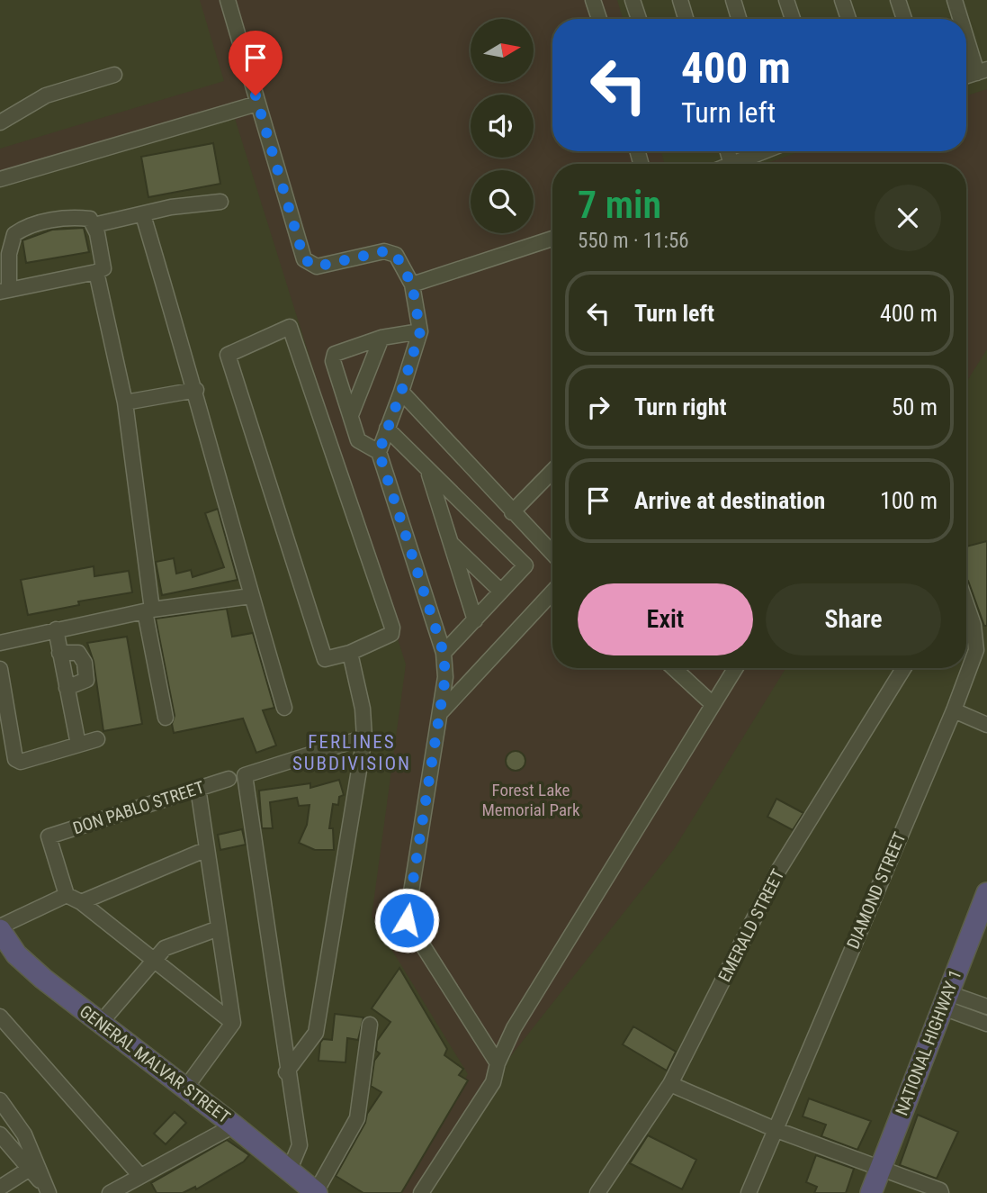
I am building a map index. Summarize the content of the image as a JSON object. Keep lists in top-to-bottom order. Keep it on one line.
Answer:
{"streets":{"highway":["NATIONAL HIGHWAY 1","GENERAL MALVAR STREET"],"street":["DON PABLO STREET","DIAMOND STREET","EMERALD STREET"]},"districts":["FERLINES SUBDIVISION"],"parks":["Forest Lake Memorial Park"],"north":"right","page":{"turn":["400 m","Turn left"],"heading":["7 min","550 m · 11:56"],"list":[{"name":"Turn left","value":"400 m"},{"name":"Turn right","value":"50 m"},{"name":"Arrive at destination","value":"100 m"}],"buttons":["Exit","Share"]}}
